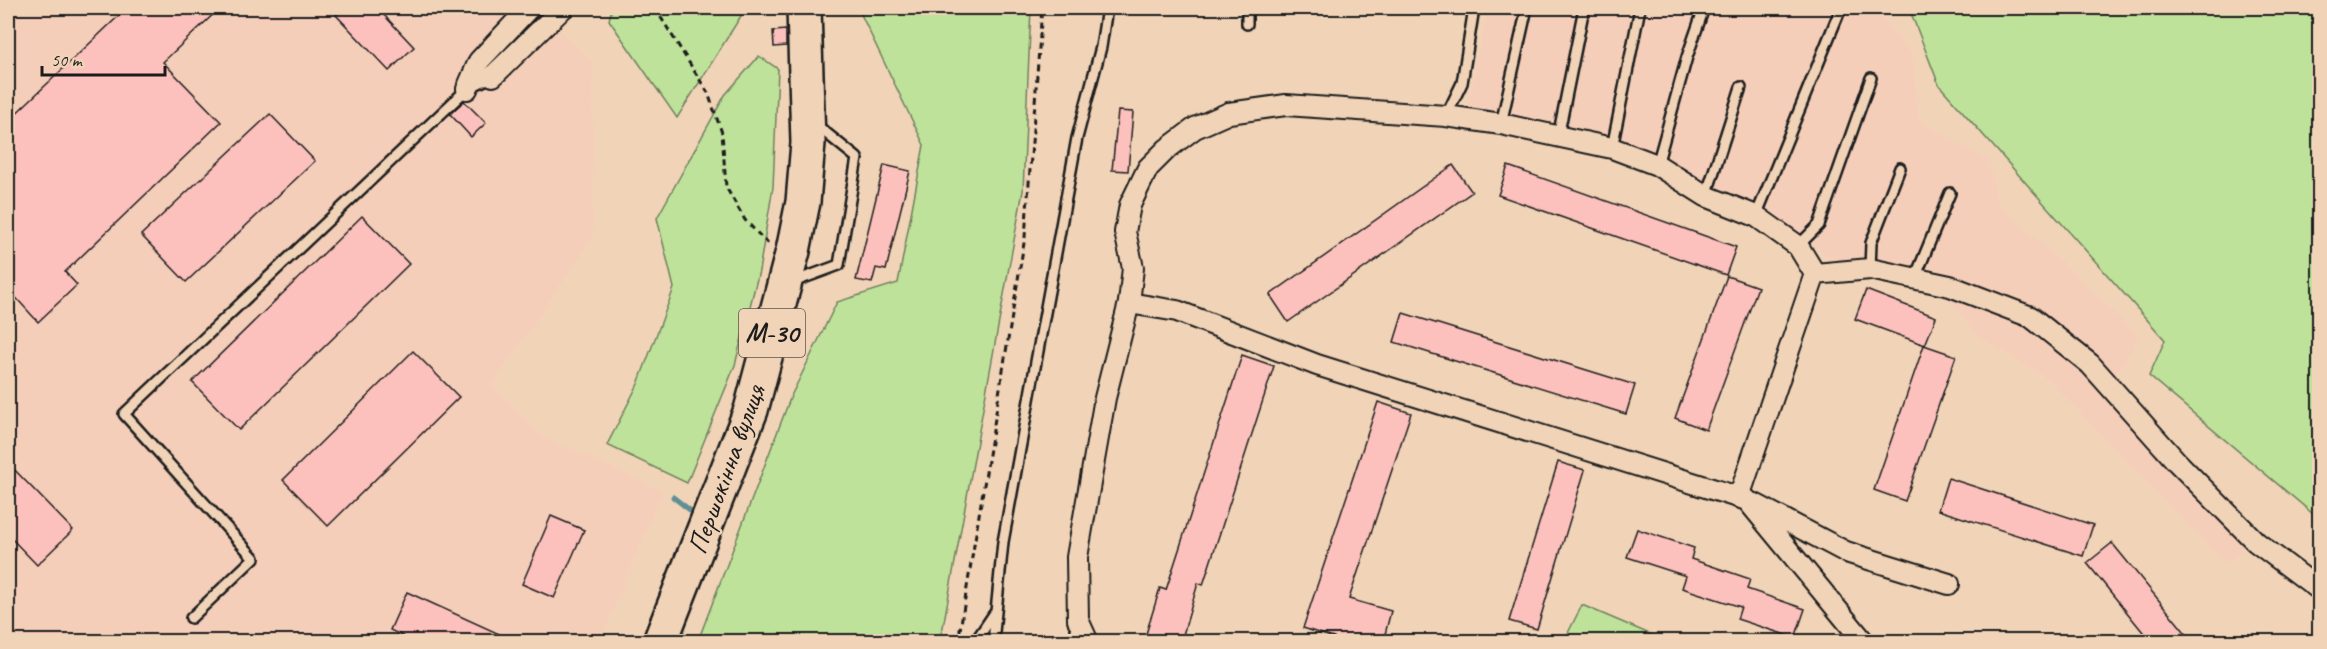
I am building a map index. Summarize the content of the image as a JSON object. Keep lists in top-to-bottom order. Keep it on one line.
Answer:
{"streets":{"highway":["М-30","Першокінна вулиця"]},"scale_bar":"50 m"}
